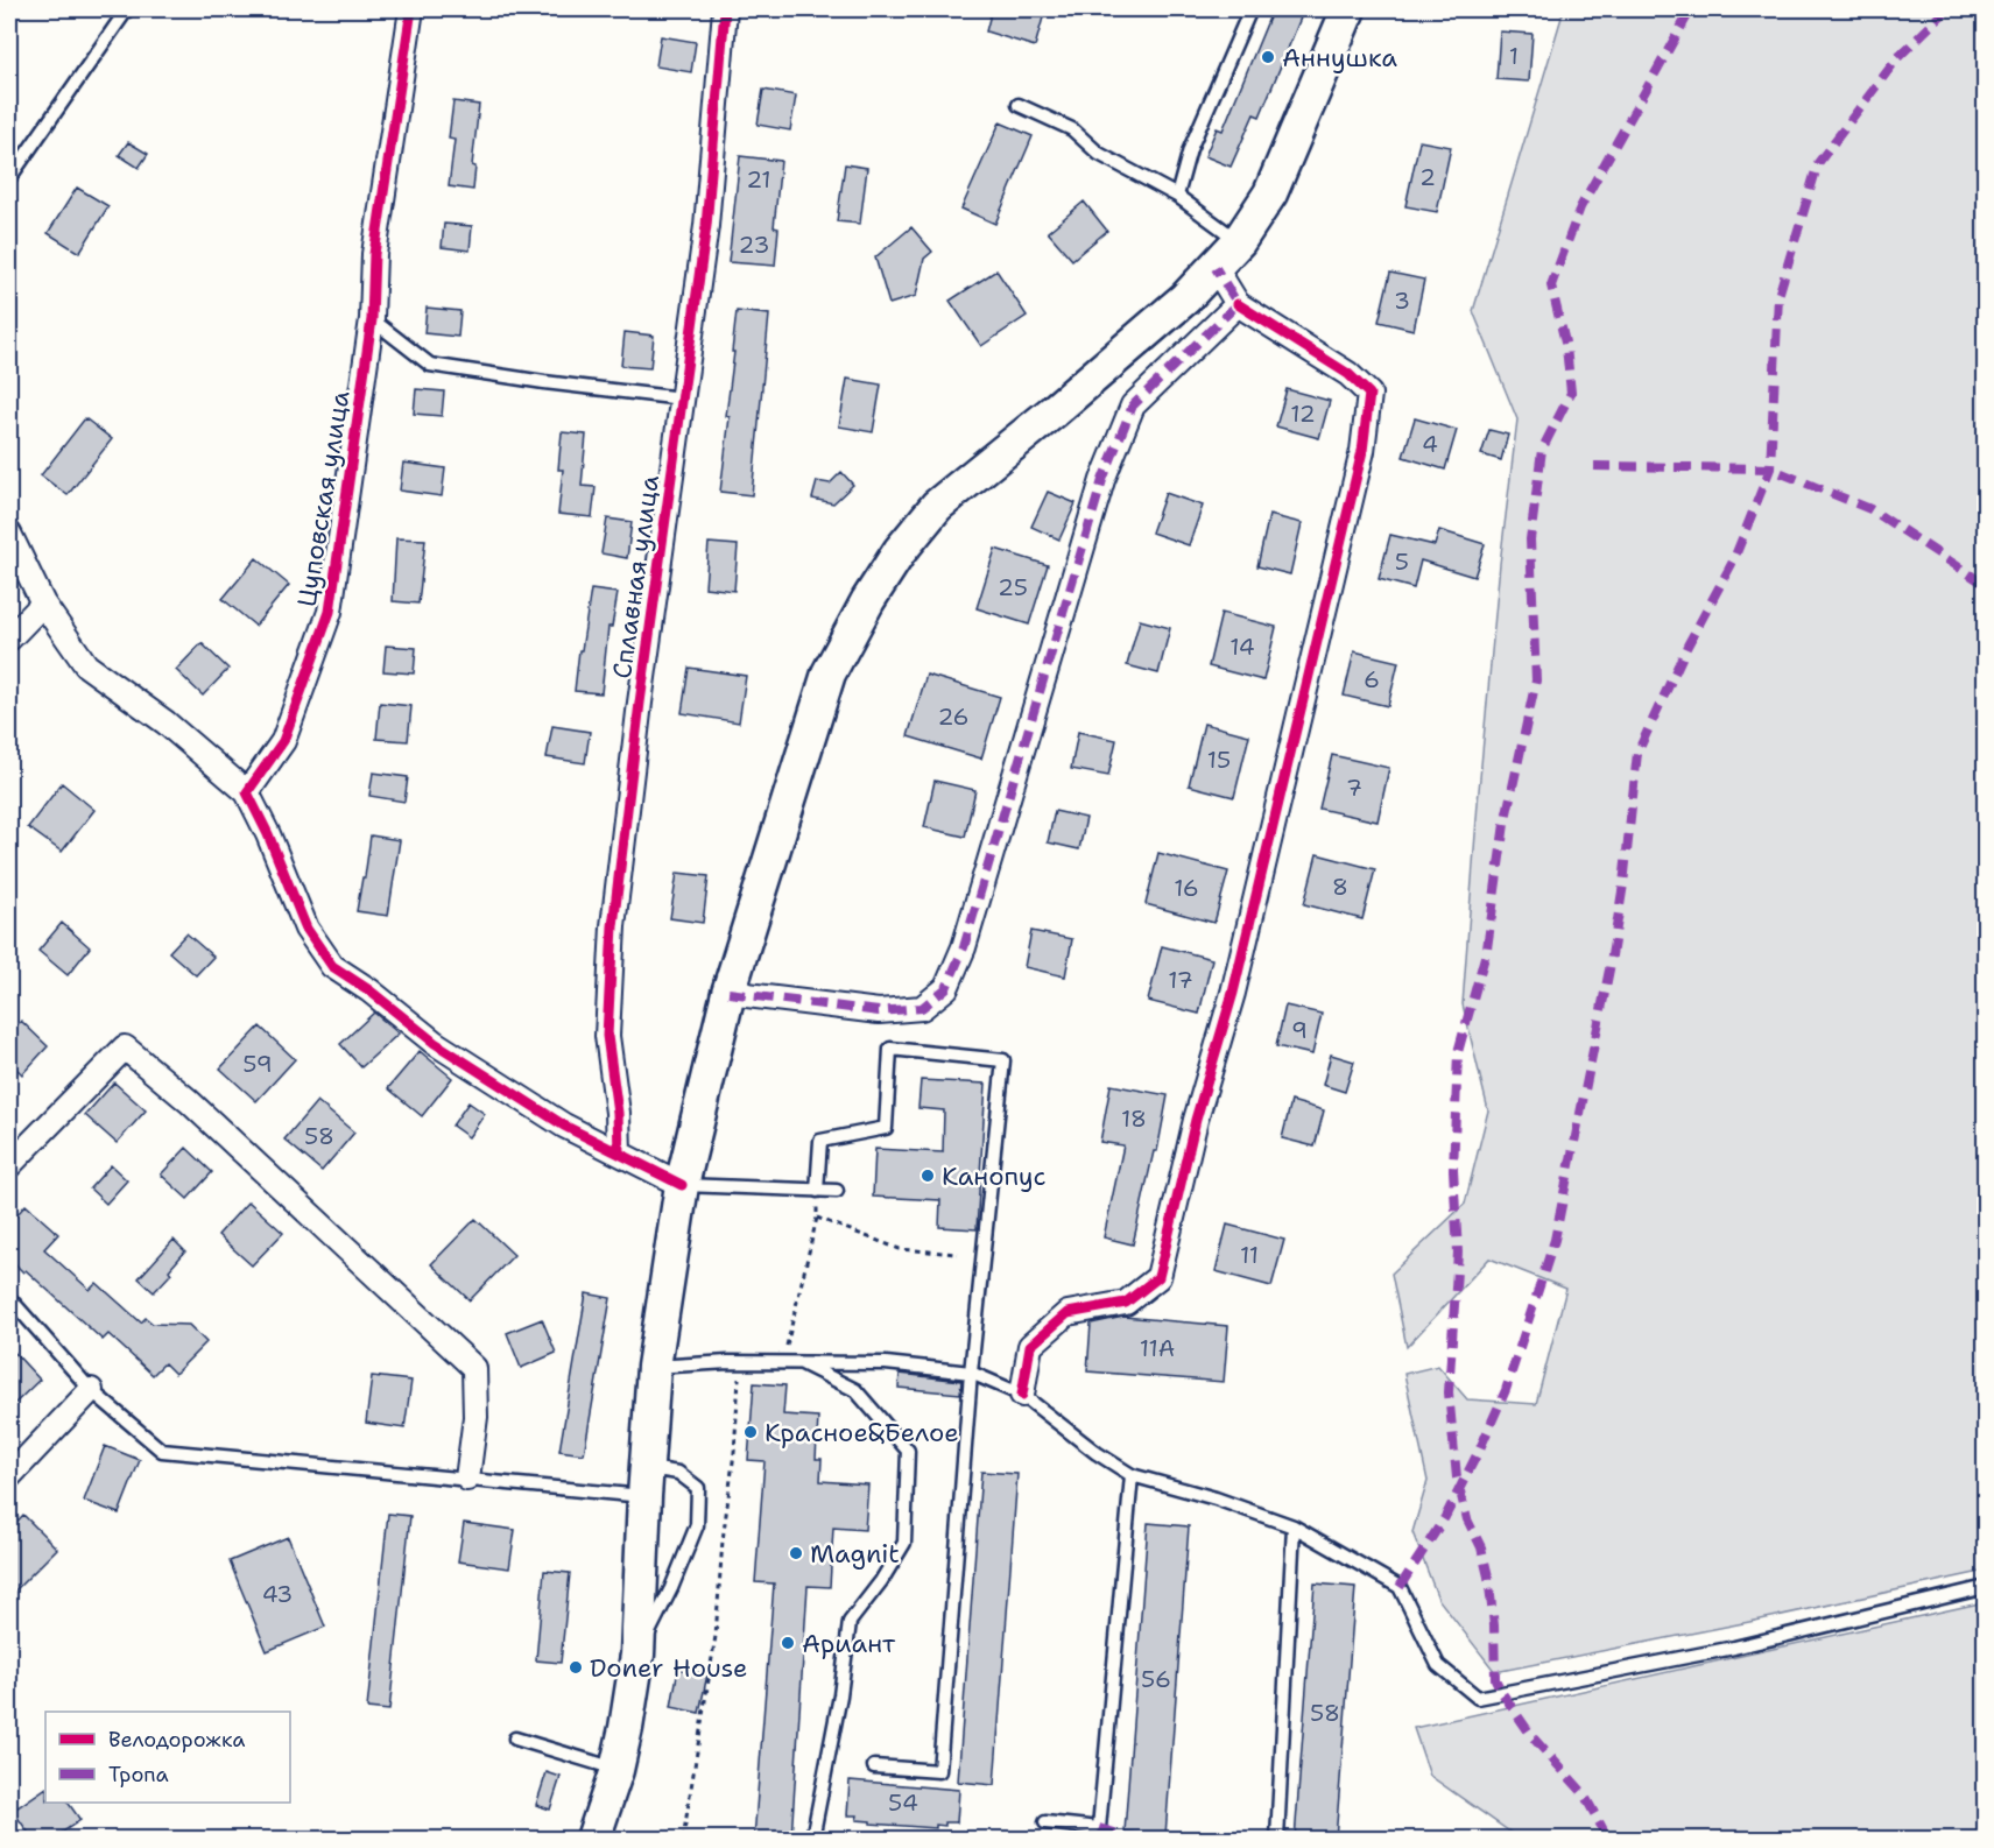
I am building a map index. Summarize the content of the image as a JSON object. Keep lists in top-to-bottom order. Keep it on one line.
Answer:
{"streets":{"street":["Цуповская улица","Сплавная улица"]},"places":["Аннушка","Канопус","Красное&Белое","Magnit","Ариант","Doner House"],"house_numbers":["1","2","21","23","3","12","4","5","25","14","6","26","15","7","8","16","17","9","59","18","58","11","11А","43","56","58","54"],"legend":["Велодорожка","Тропа"]}
